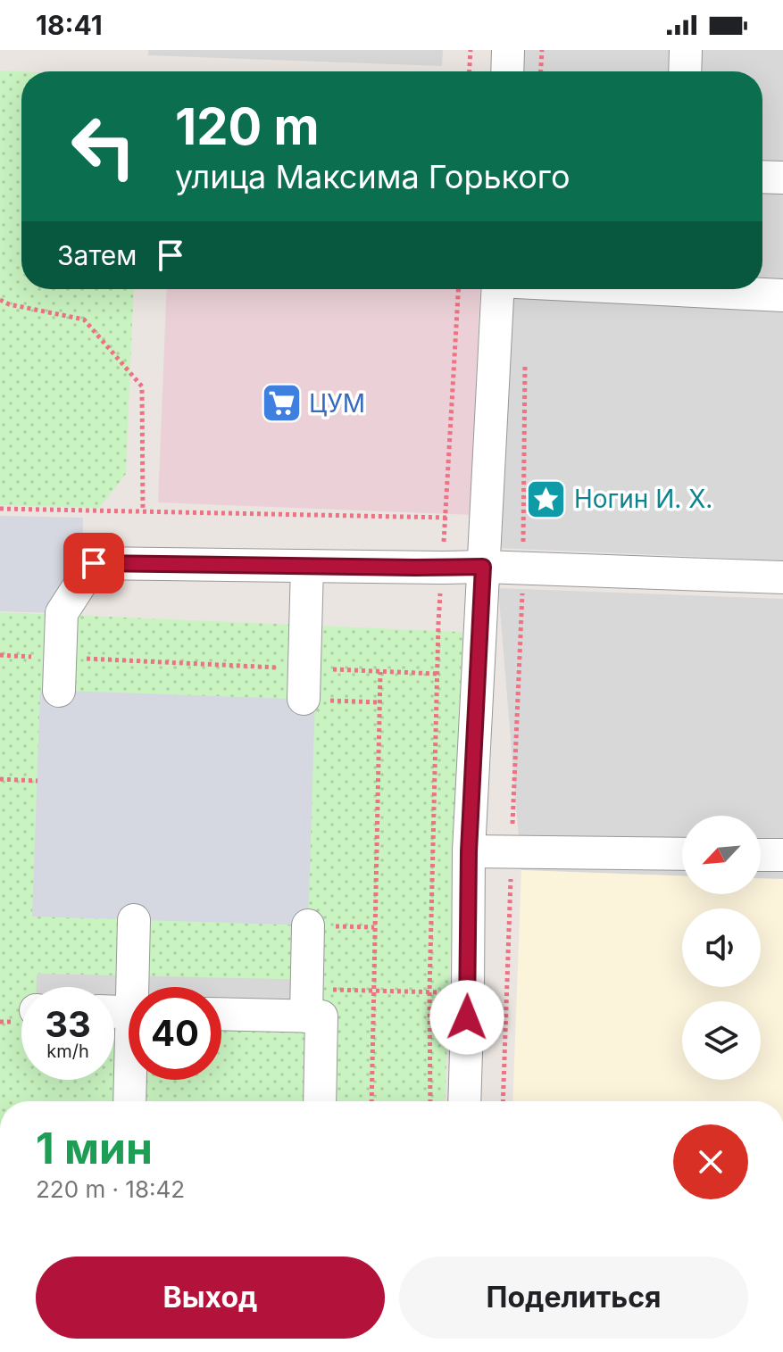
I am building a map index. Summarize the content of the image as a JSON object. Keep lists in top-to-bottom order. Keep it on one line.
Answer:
{"places":{"supermarket":["ЦУМ"],"place":["Ногин И. Х."]},"north":"bottom left","page":{"status":"18:41","turn":["120 m","улица Максима Горького"],"then":"Затем","speed":"33 km/h","limit":"40","heading":["1 мин","220 m · 18:42"],"buttons":["Выход","Поделиться"]}}
